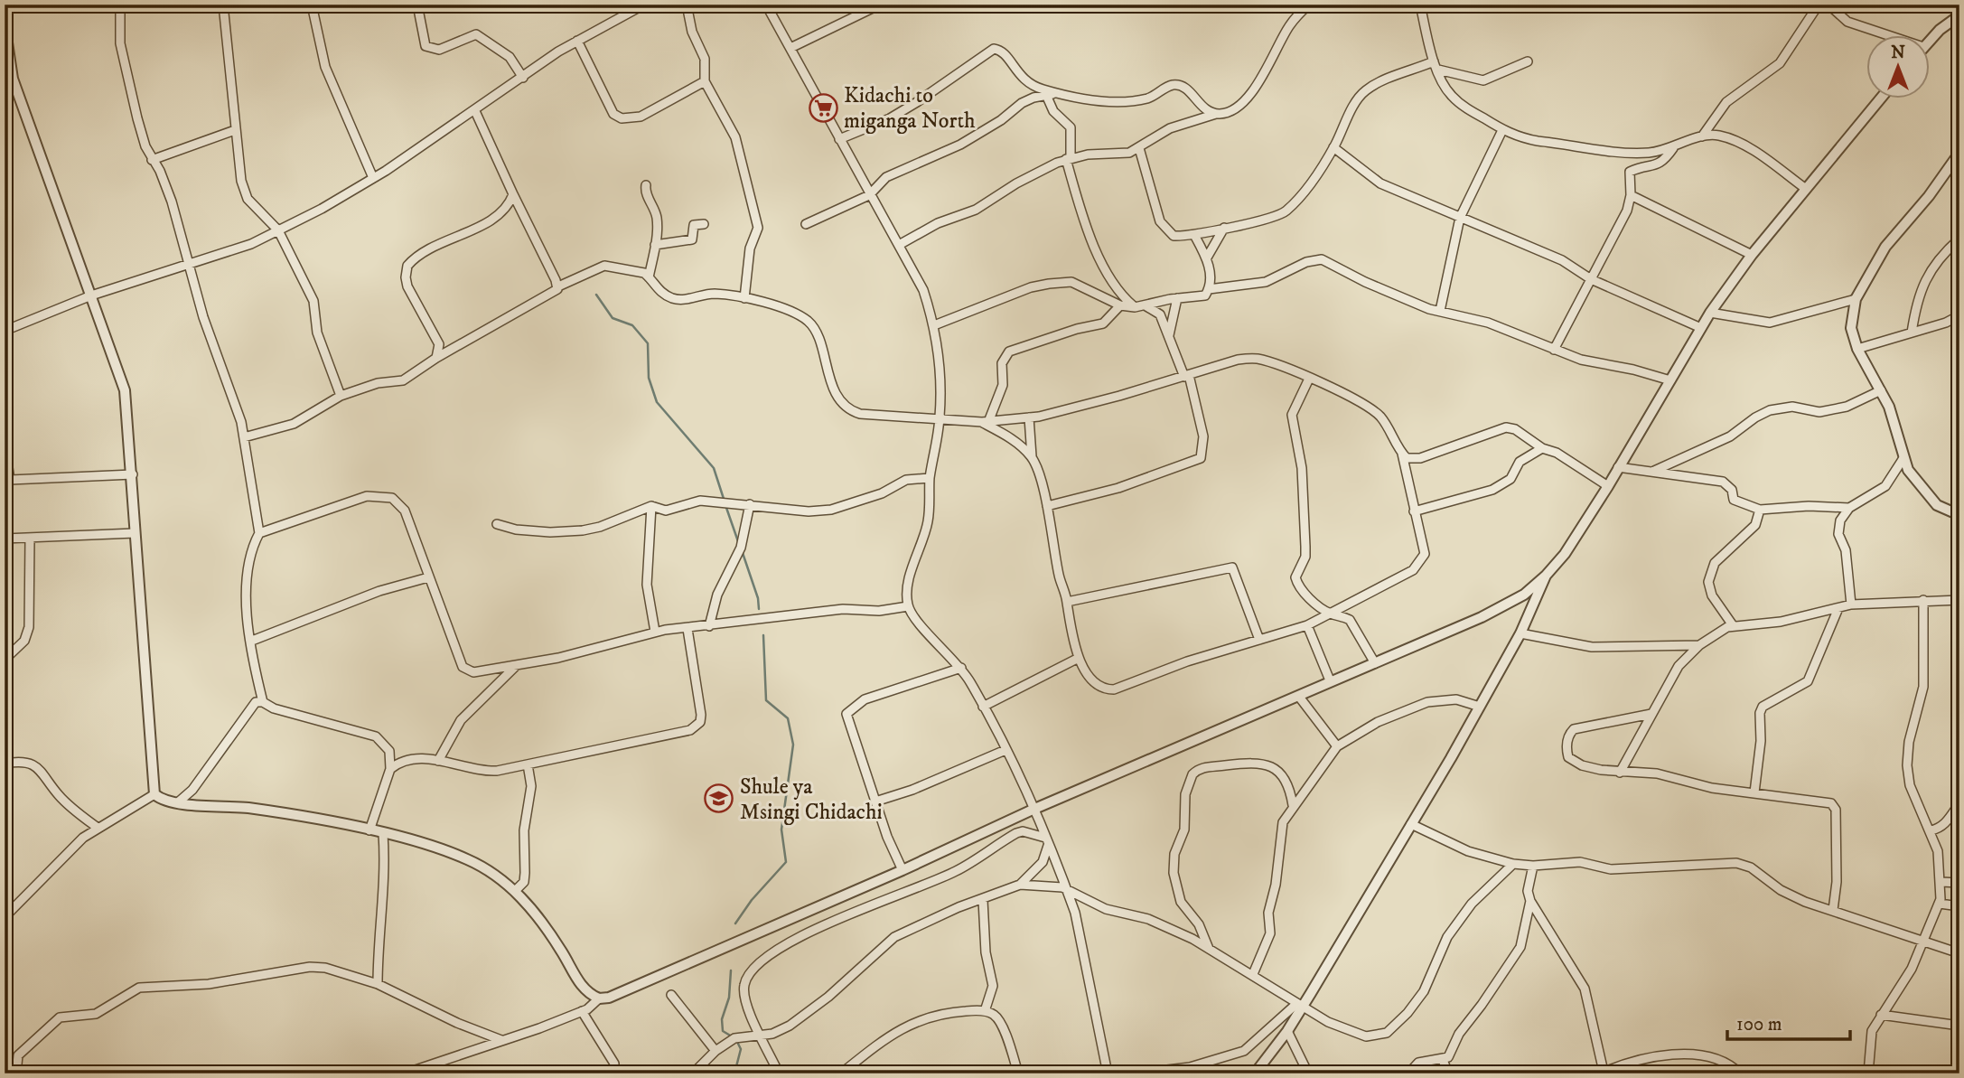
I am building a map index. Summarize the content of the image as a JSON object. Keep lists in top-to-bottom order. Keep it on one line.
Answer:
{"places":{"supermarket":["Kidachi to miganga North"],"school or university":["Shule ya Msingi Chidachi"]},"scale_bar":"100 m","north":"top"}
